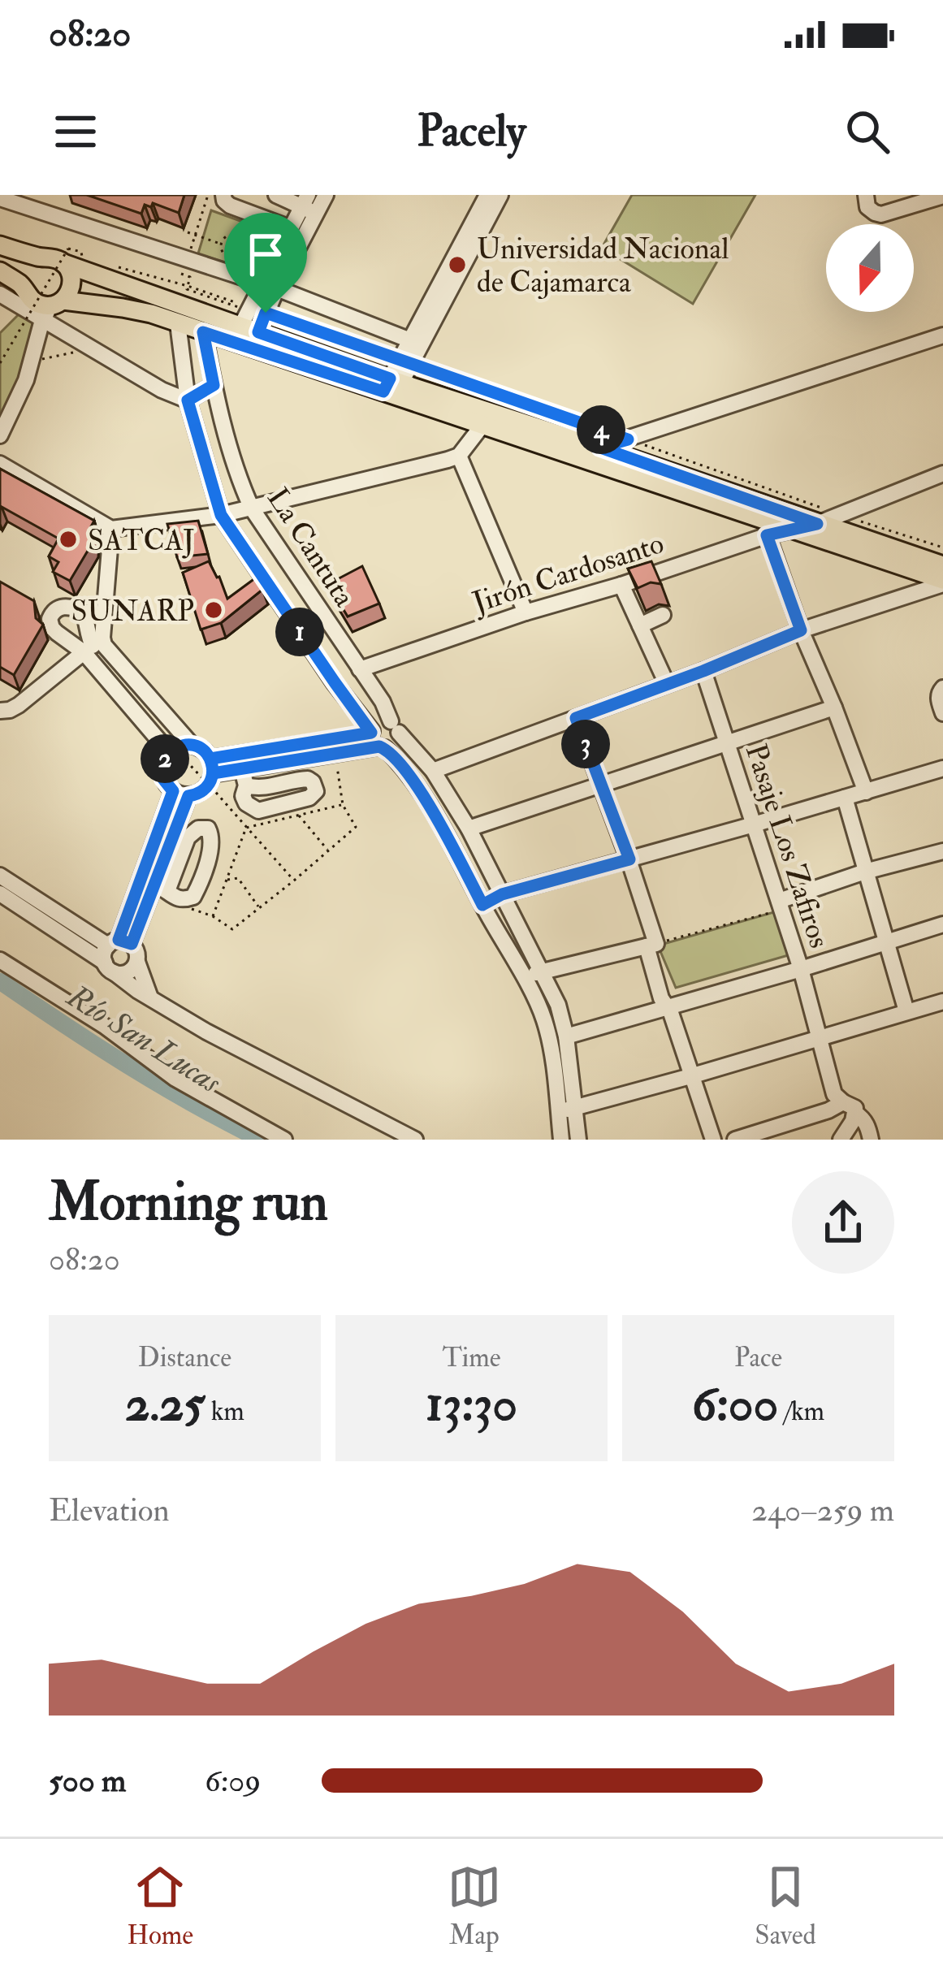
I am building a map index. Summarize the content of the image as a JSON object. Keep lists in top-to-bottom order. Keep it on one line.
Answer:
{"streets":{"street":["La Cantuta","Jirón Cardosanto","Pasaje Los Zafiros"]},"crossings":[["La Cantuta","Jirón Cardosanto"]],"water":["Río San Lucas"],"places":["Universidad Nacional de Cajamarca","SATCAJ","SUNARP"],"north":"bottom","page":{"status":"08:20","header":"Pacely","pins":["4","1","3","2"],"heading":["Morning run","08:20"],"stats":[["Distance","2.25 km"],["Time","13:30"],["Pace","6:00 /km"]],"chart":["Elevation","240–259 m"],"list":[{"name":"500 m","note":"6:09"}],"tabs":["Home","Map","Saved"]}}
